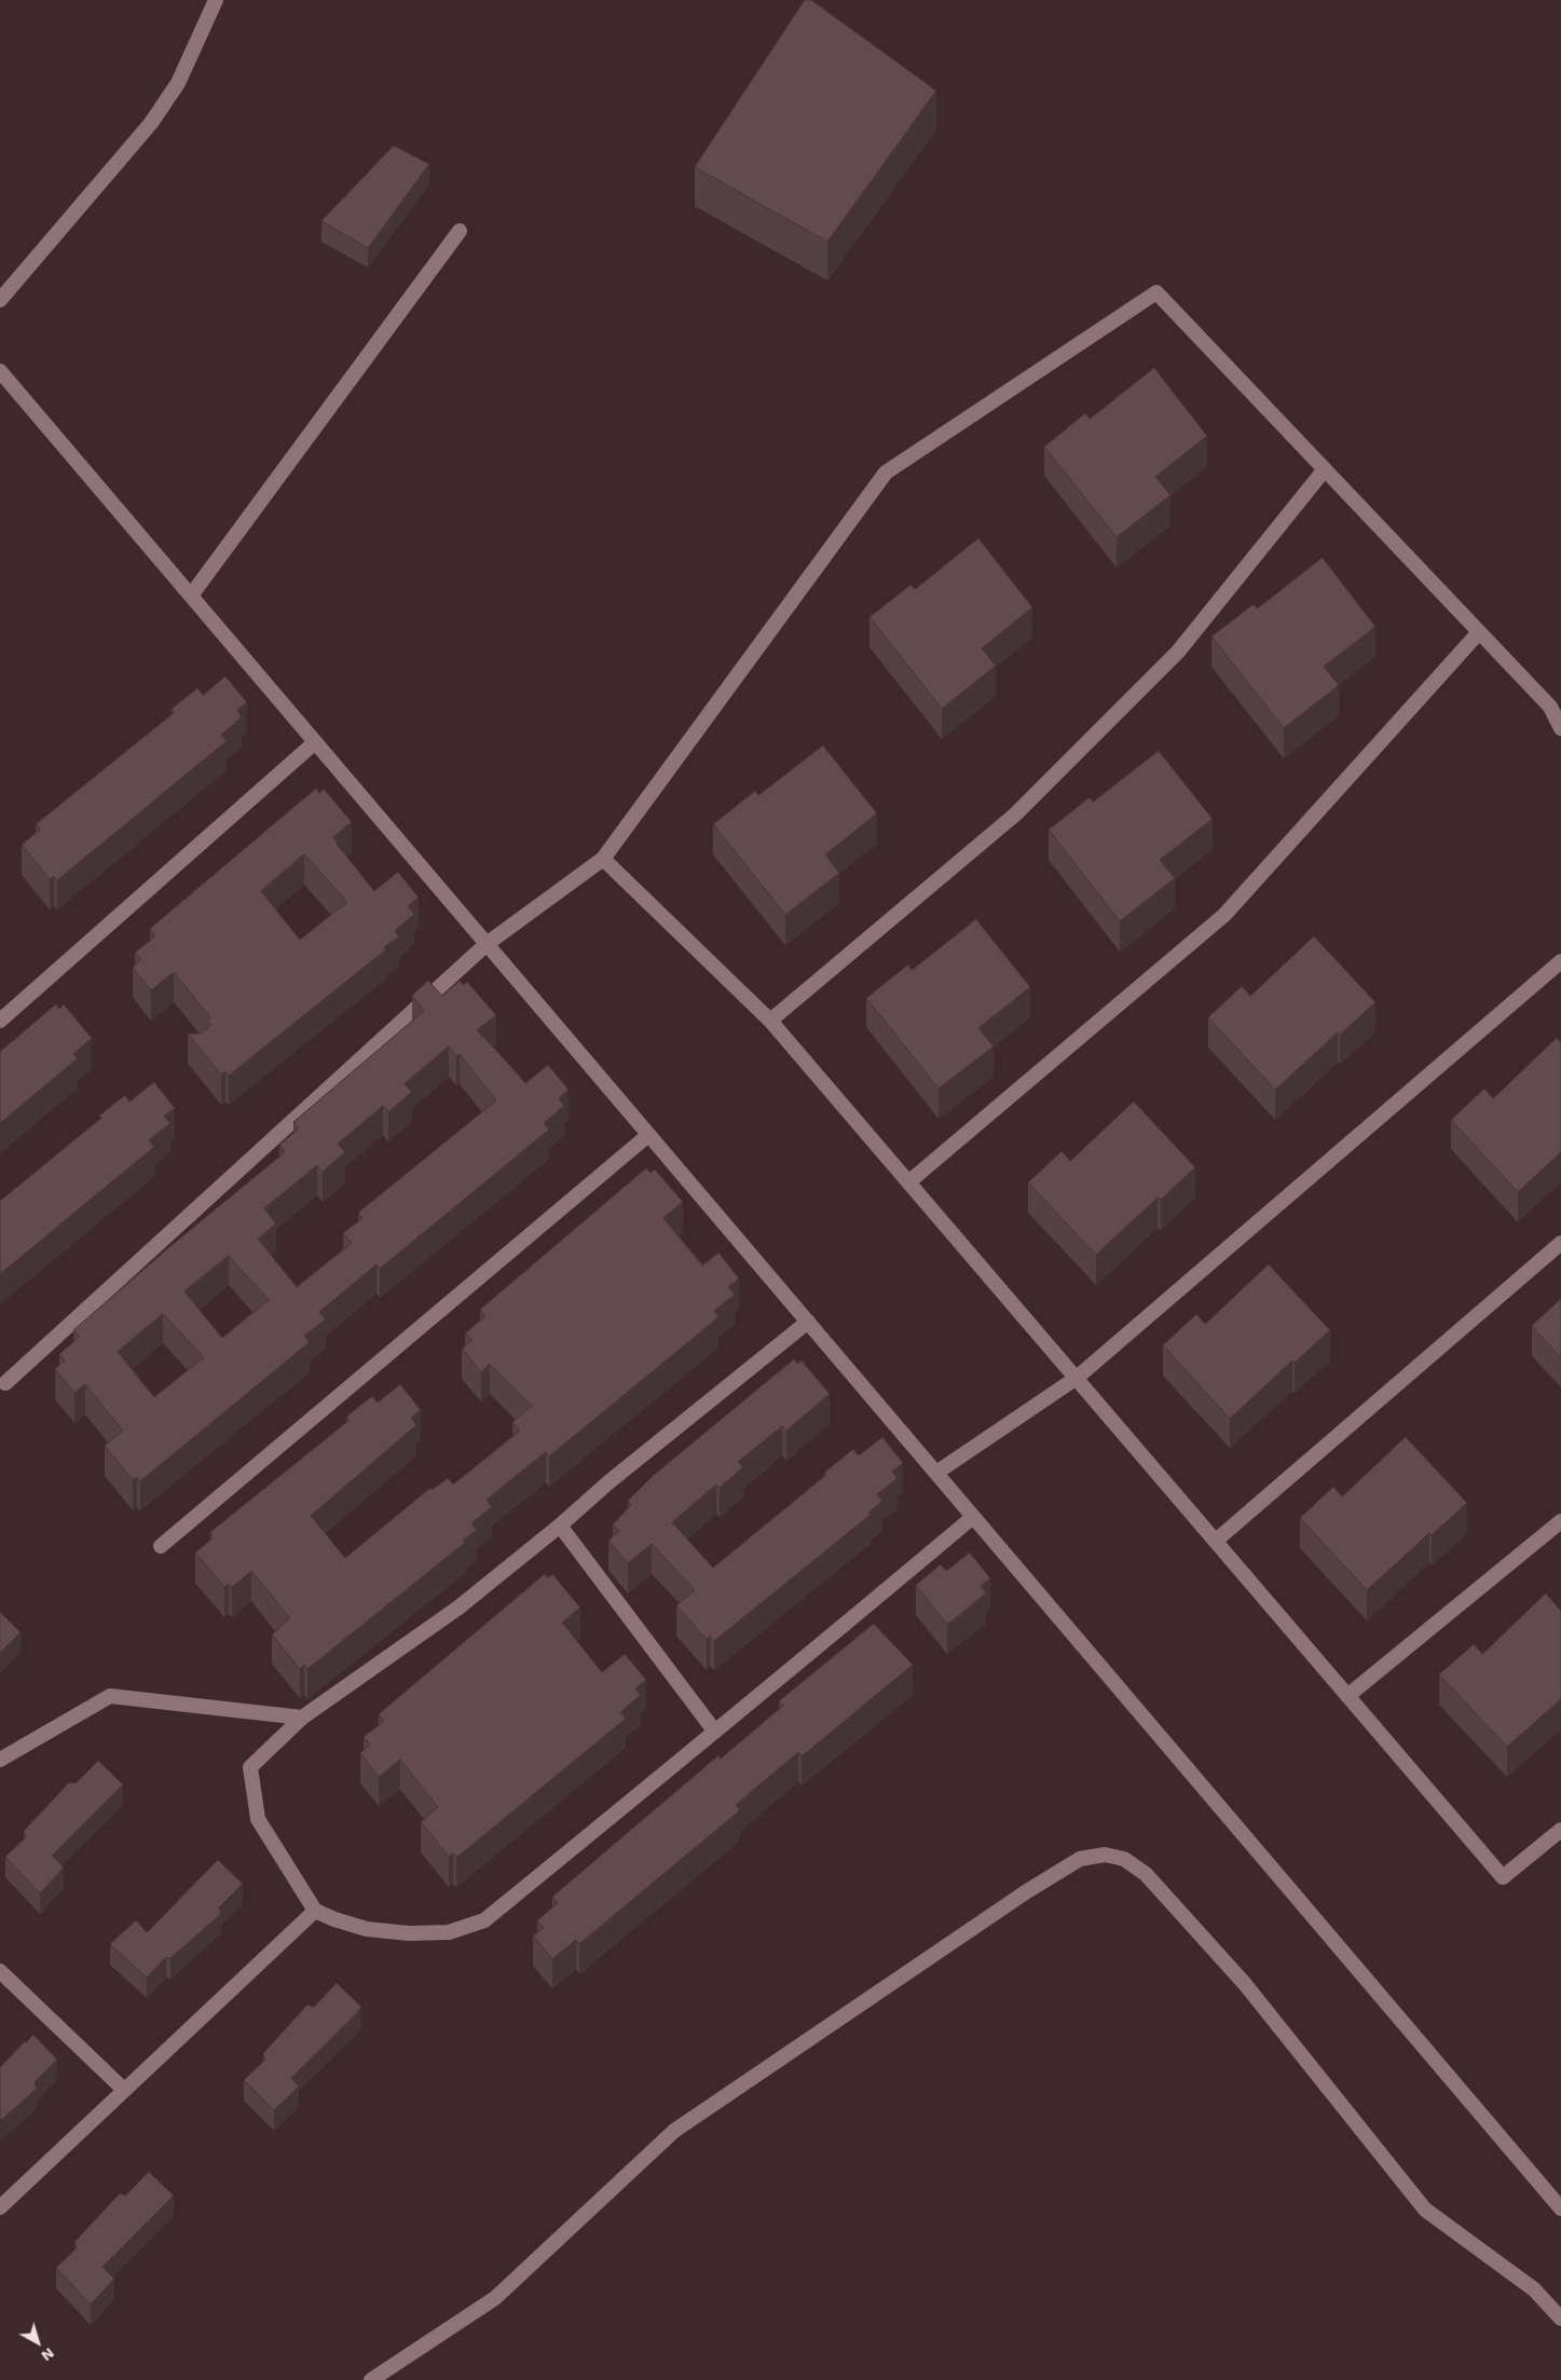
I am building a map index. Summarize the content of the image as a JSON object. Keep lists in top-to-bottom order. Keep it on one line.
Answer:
{"north":"bottom right"}
